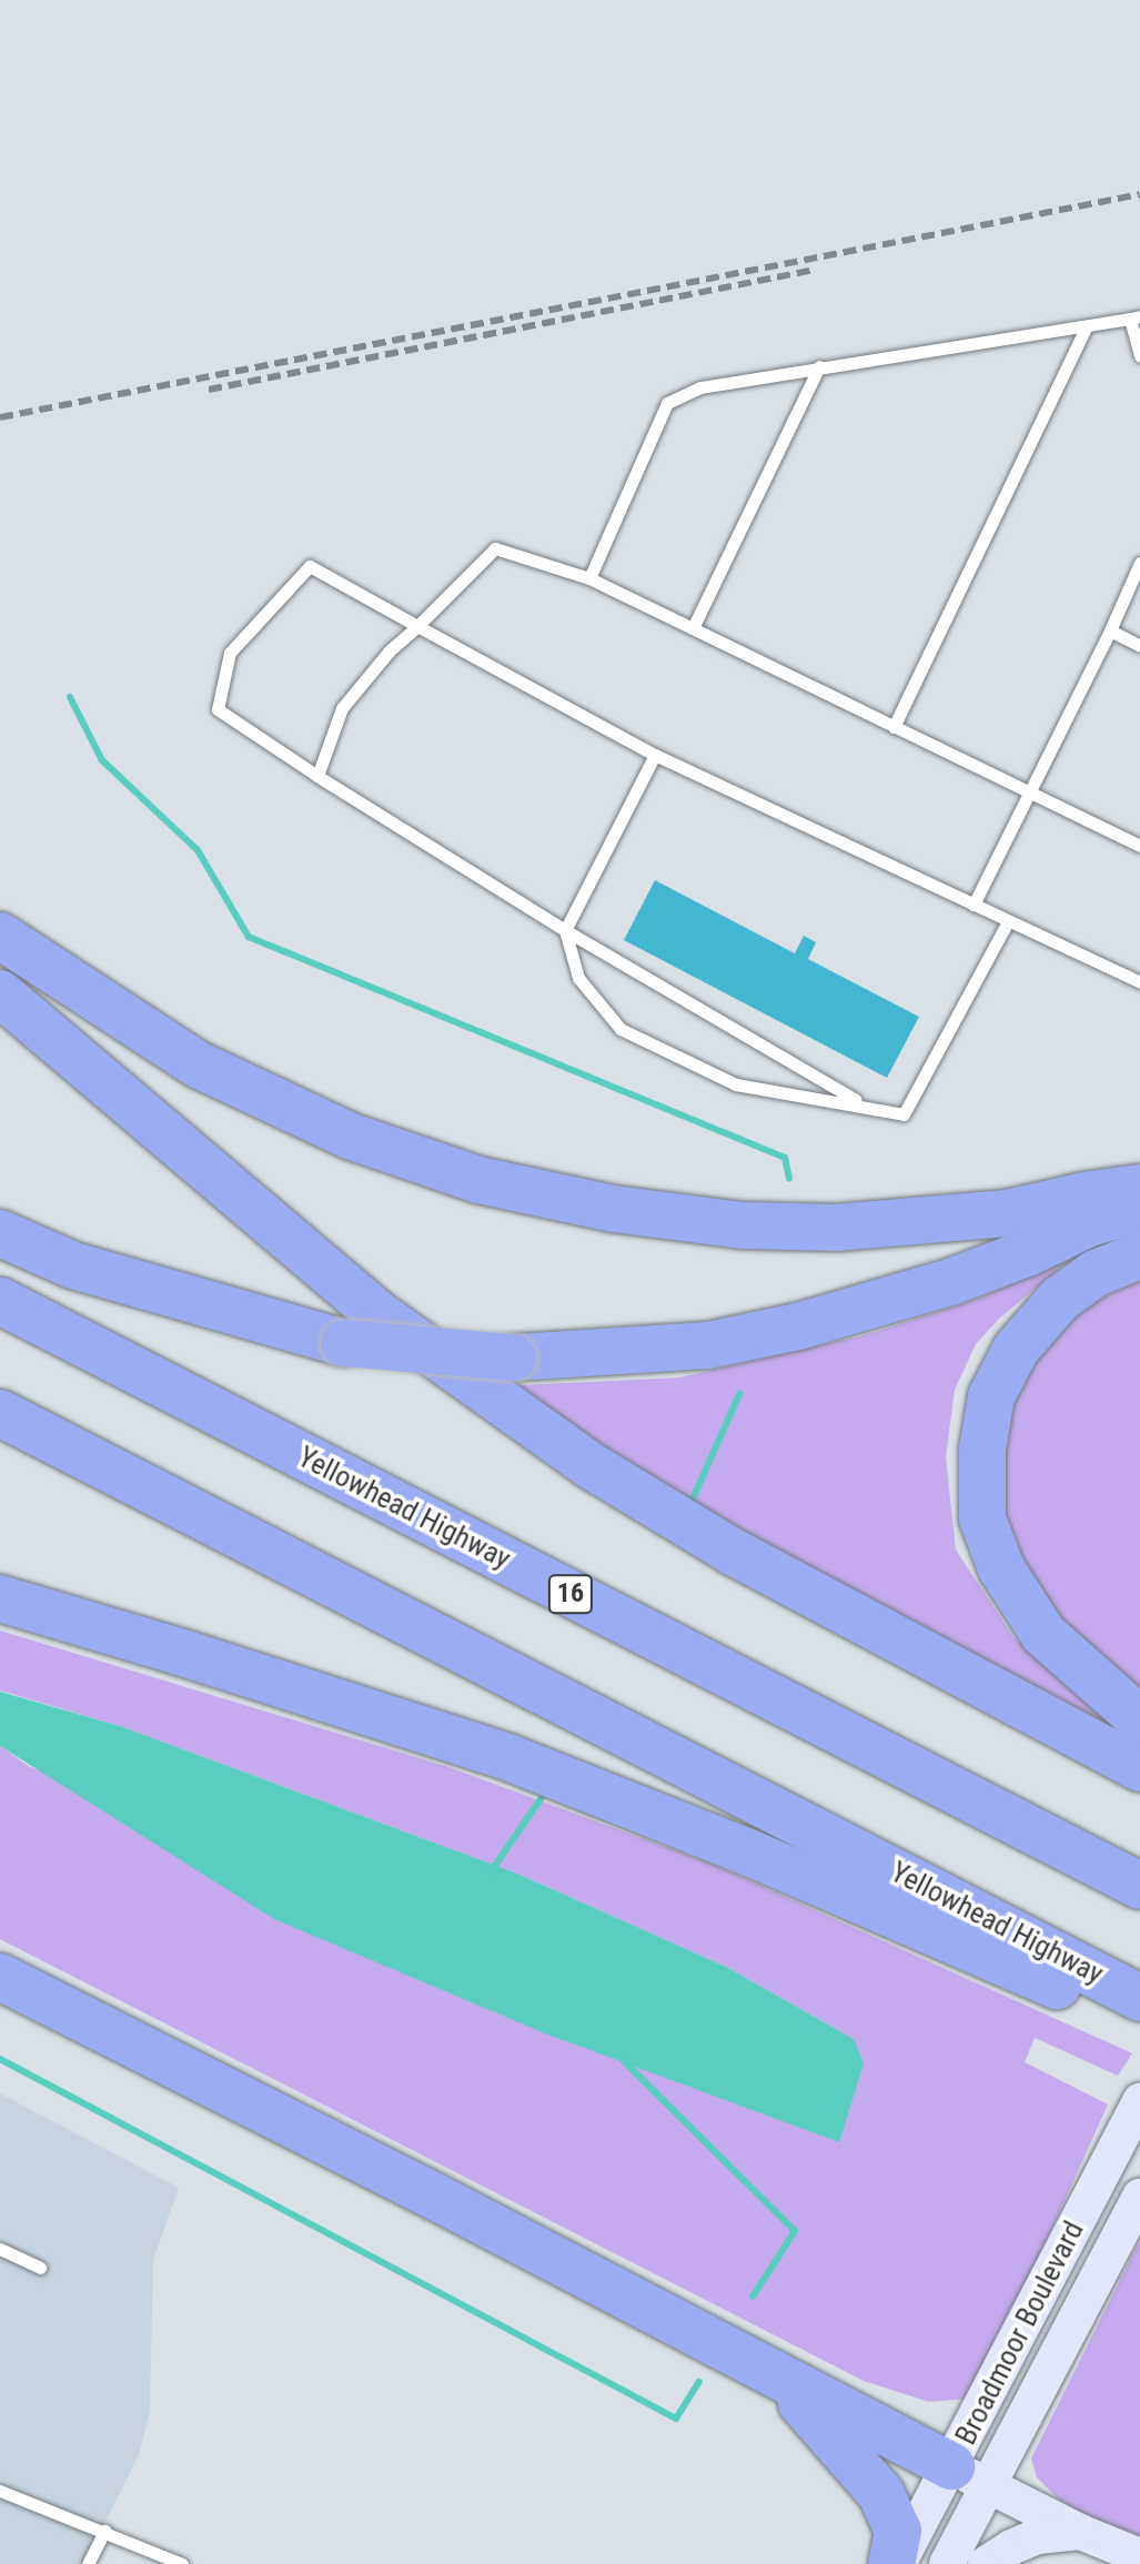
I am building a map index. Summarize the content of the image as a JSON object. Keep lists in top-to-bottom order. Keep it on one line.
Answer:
{"streets":{"highway":["Yellowhead Highway","16"],"main road":["Broadmoor Boulevard"]}}
